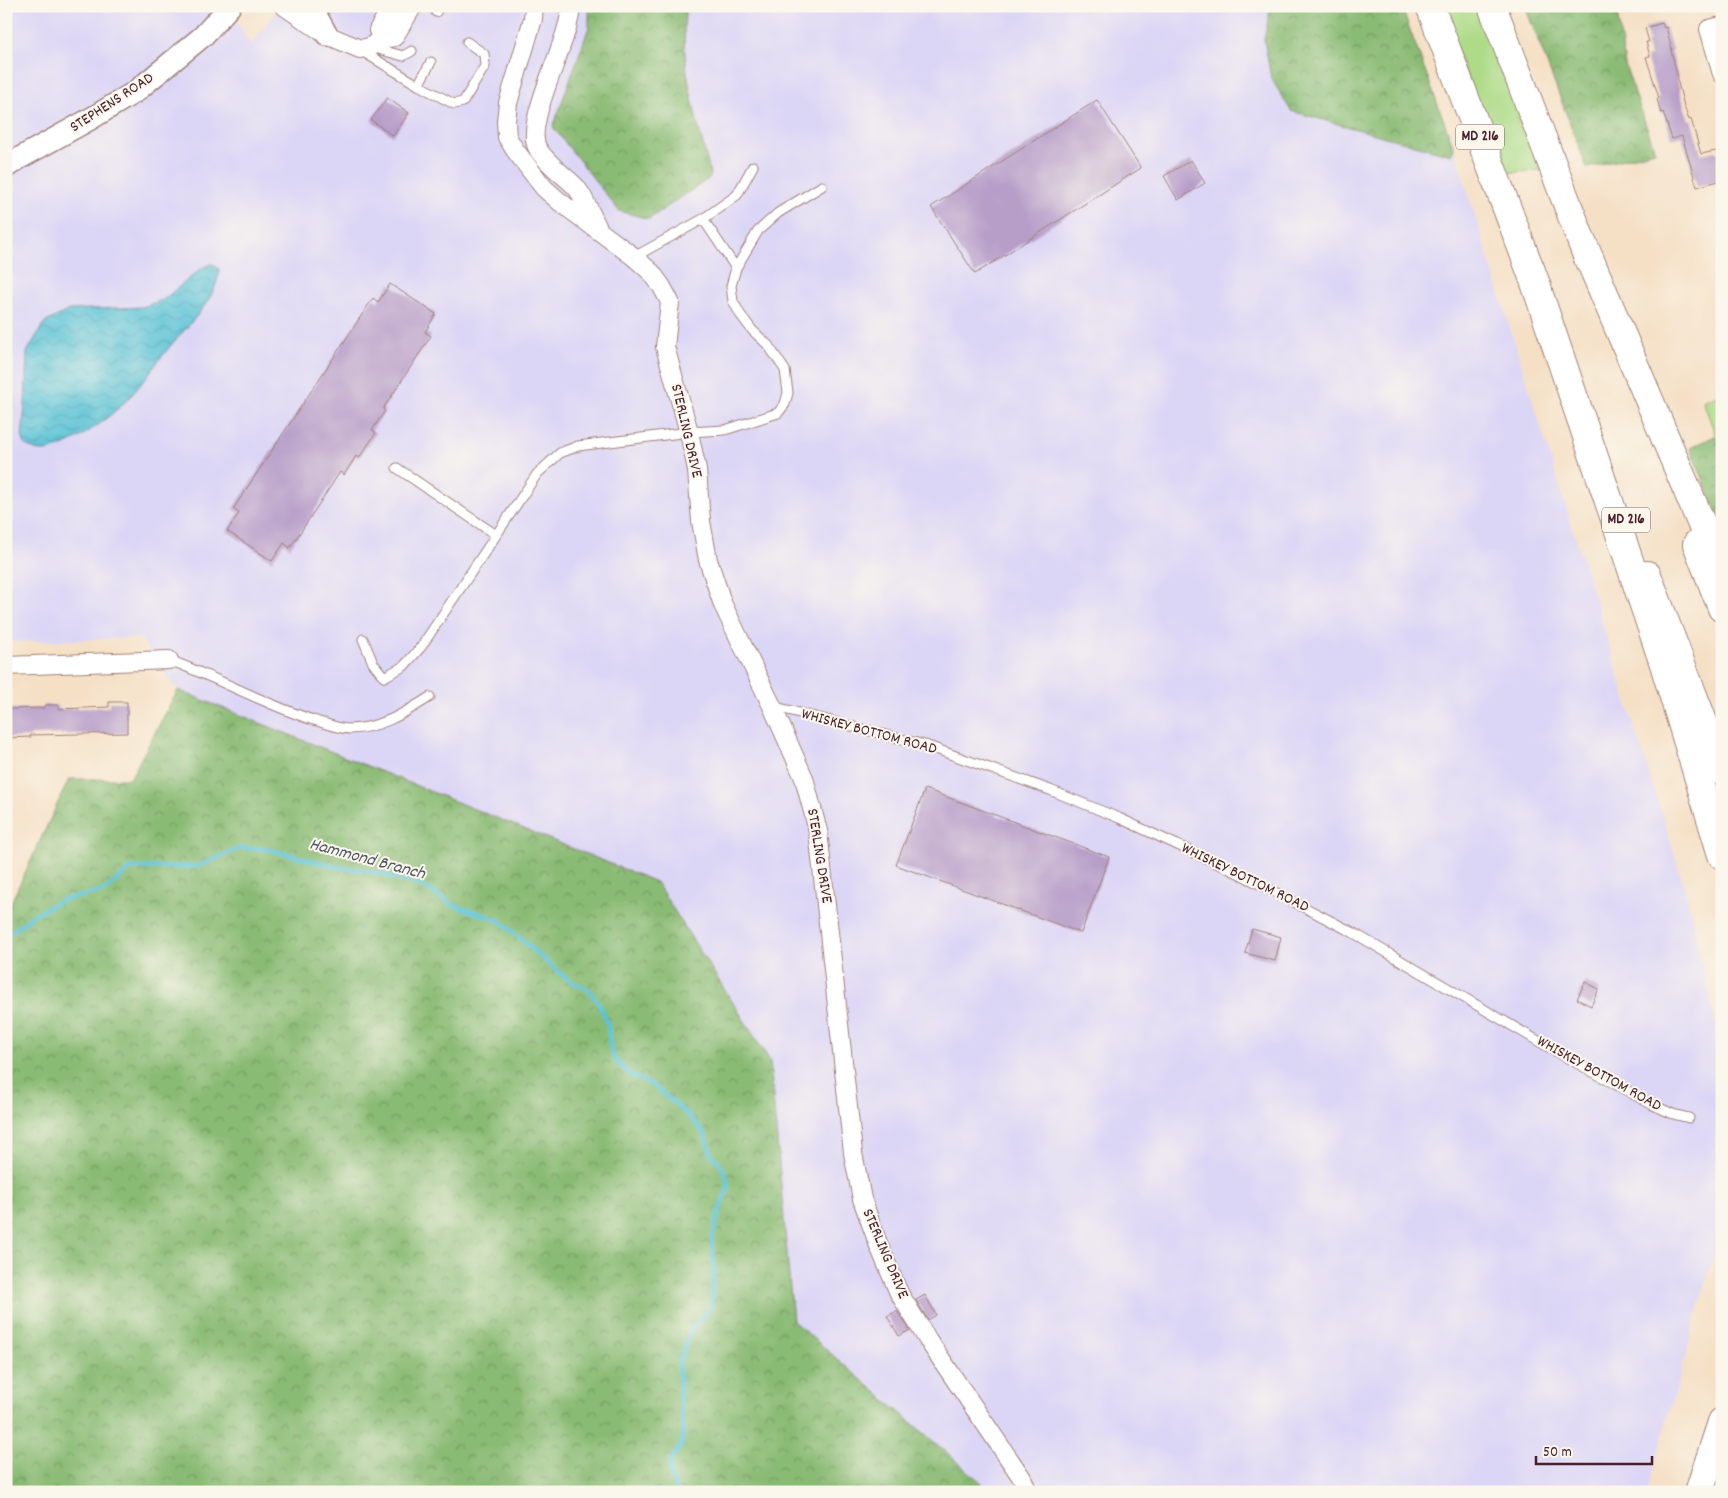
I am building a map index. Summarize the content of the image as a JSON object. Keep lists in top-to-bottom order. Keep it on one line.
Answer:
{"streets":{"main road":["MD 216"],"street":["STEPHENS ROAD","STERLING DRIVE"],"lane":["WHISKEY BOTTOM ROAD"]},"crossings":[["STERLING DRIVE","WHISKEY BOTTOM ROAD"]],"water":["Hammond Branch"],"scale_bar":"50 m"}
